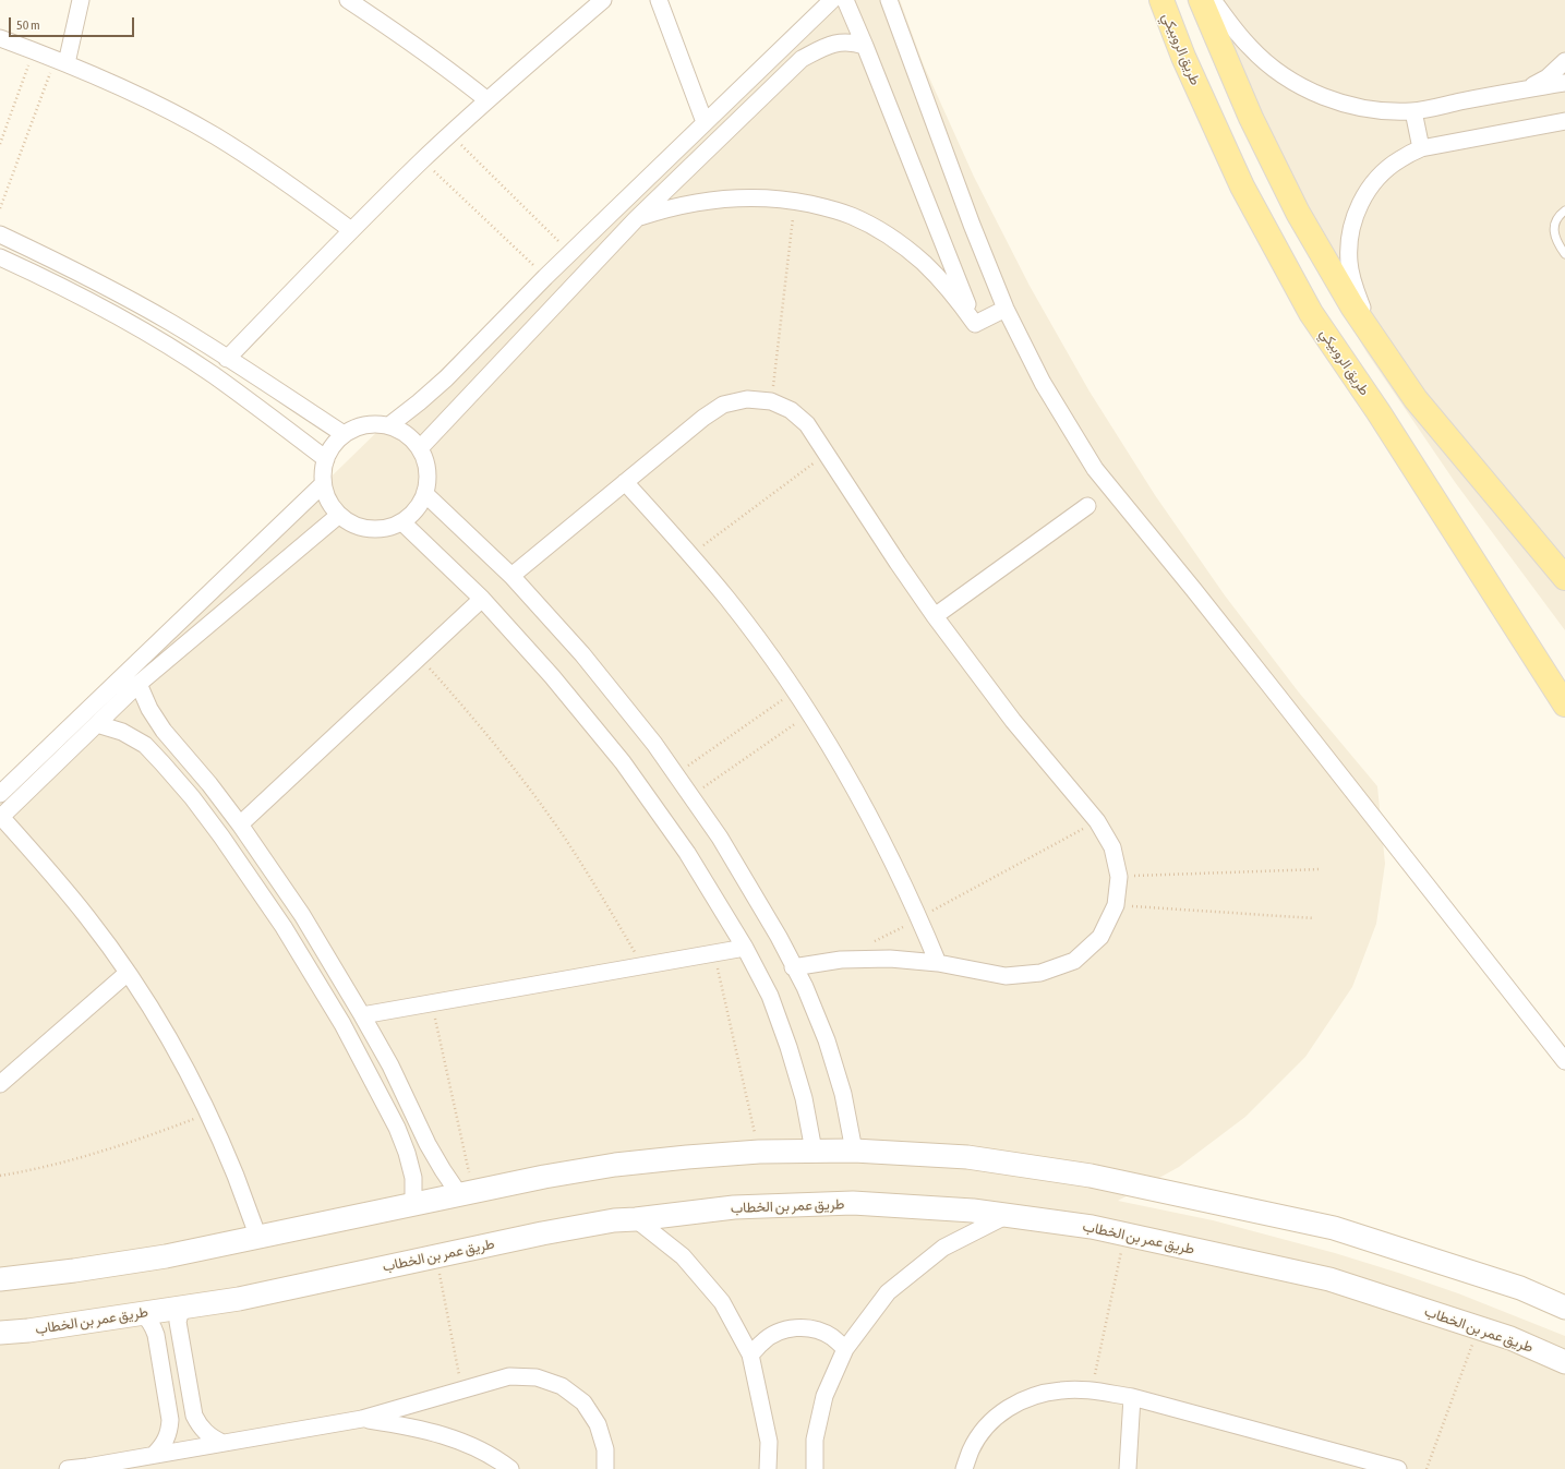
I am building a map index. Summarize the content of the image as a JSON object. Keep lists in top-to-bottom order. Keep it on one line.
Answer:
{"streets":{"main road":["طريق الروبيكي"],"street":["طريق عمر بن الخطاب"]},"scale_bar":"50 m"}
